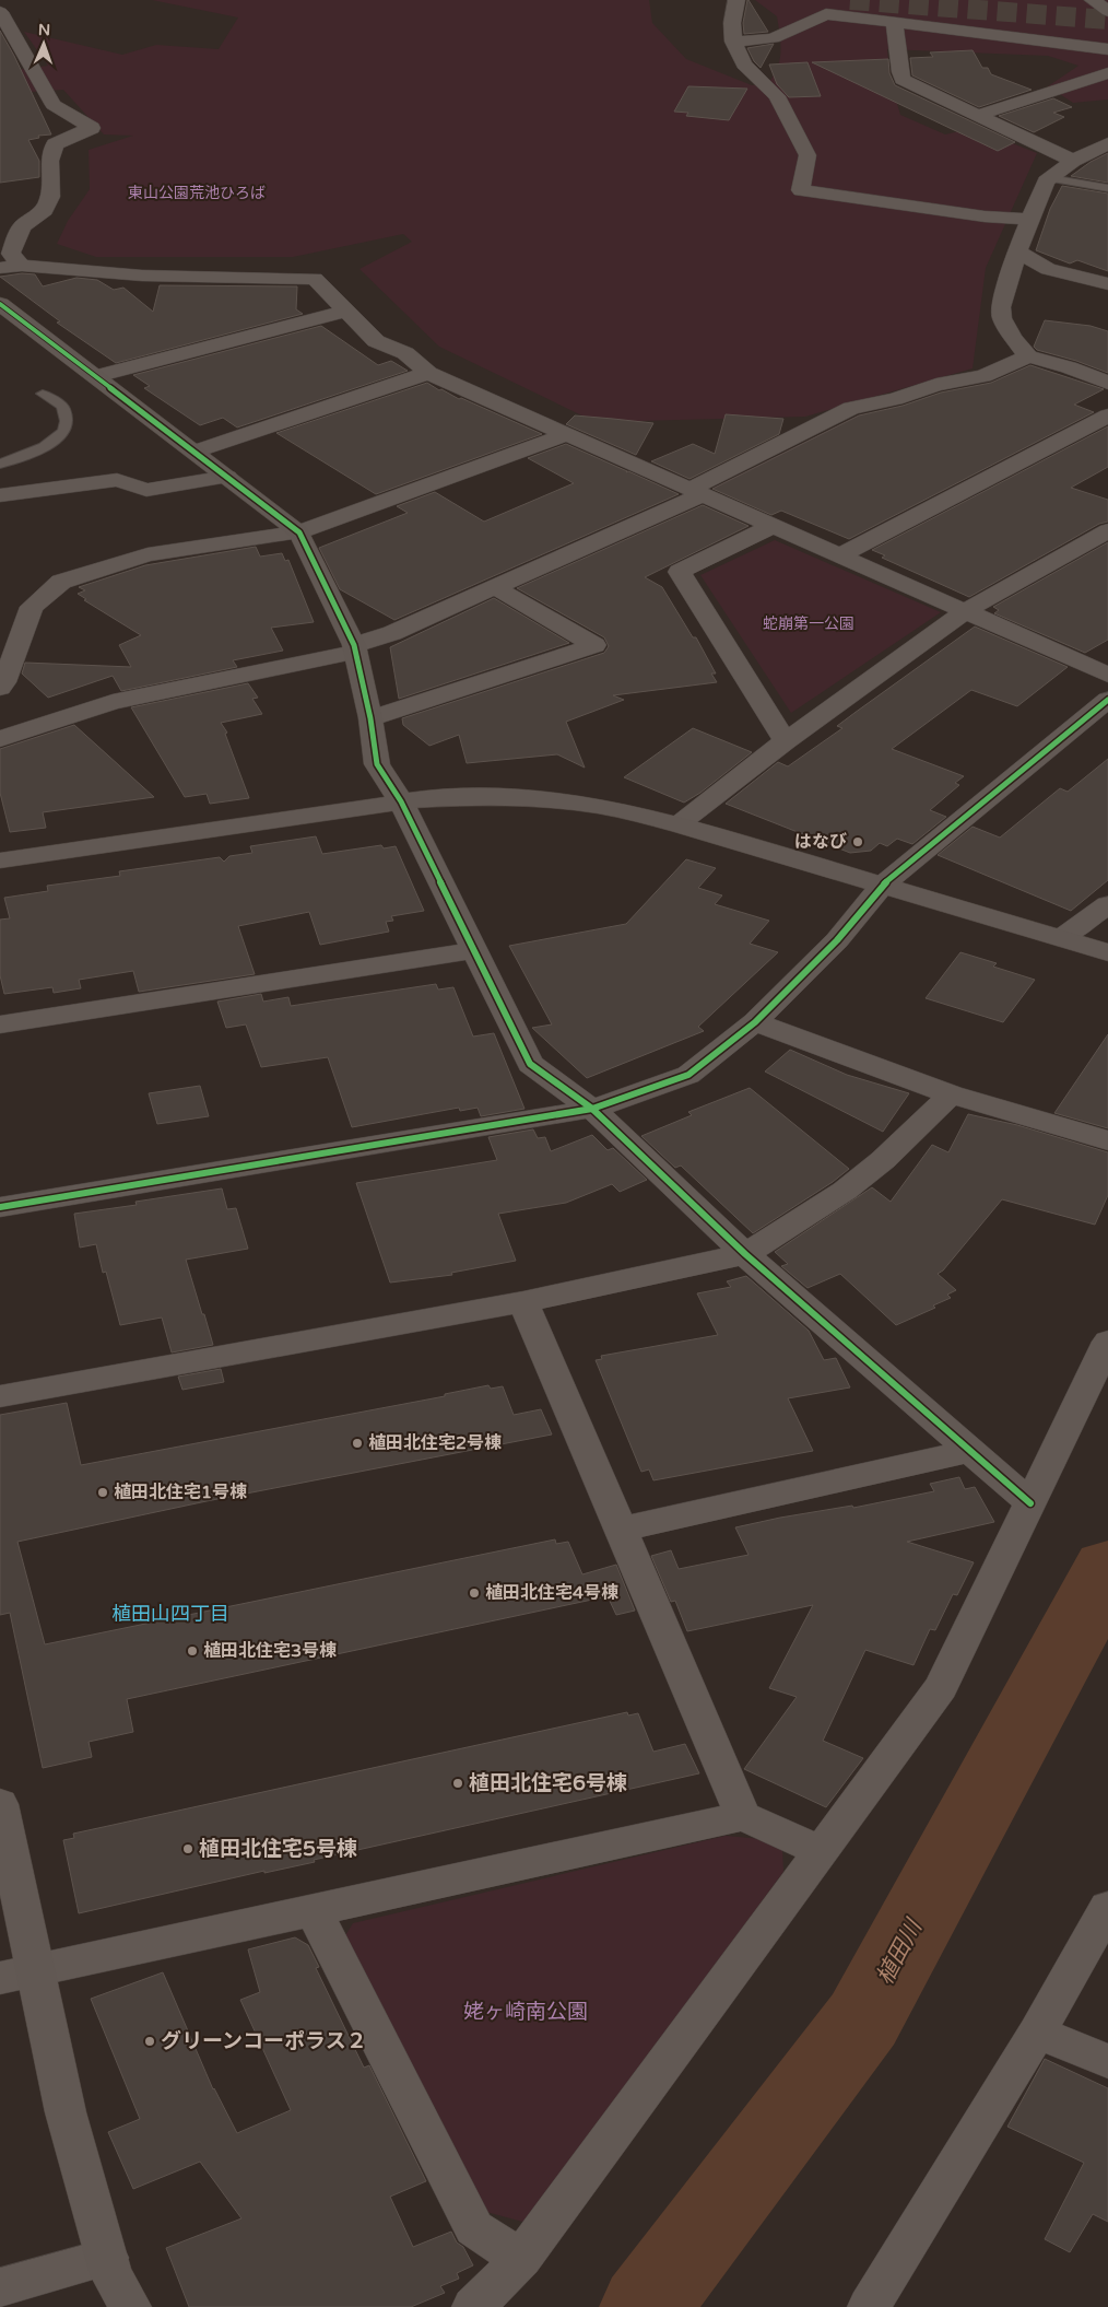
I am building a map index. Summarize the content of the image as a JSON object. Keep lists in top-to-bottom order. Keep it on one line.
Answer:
{"districts":["植田山四丁目"],"water":["植田川"],"parks":["東山公園荒池ひろば","蛇崩第一公園","姥ヶ崎南公園"],"places":["はなび","植田北住宅2号棟","植田北住宅1号棟","植田北住宅4号棟","植田北住宅3号棟","植田北住宅6号棟","植田北住宅5号棟","グリーンコーポラス２"],"north":"top"}
